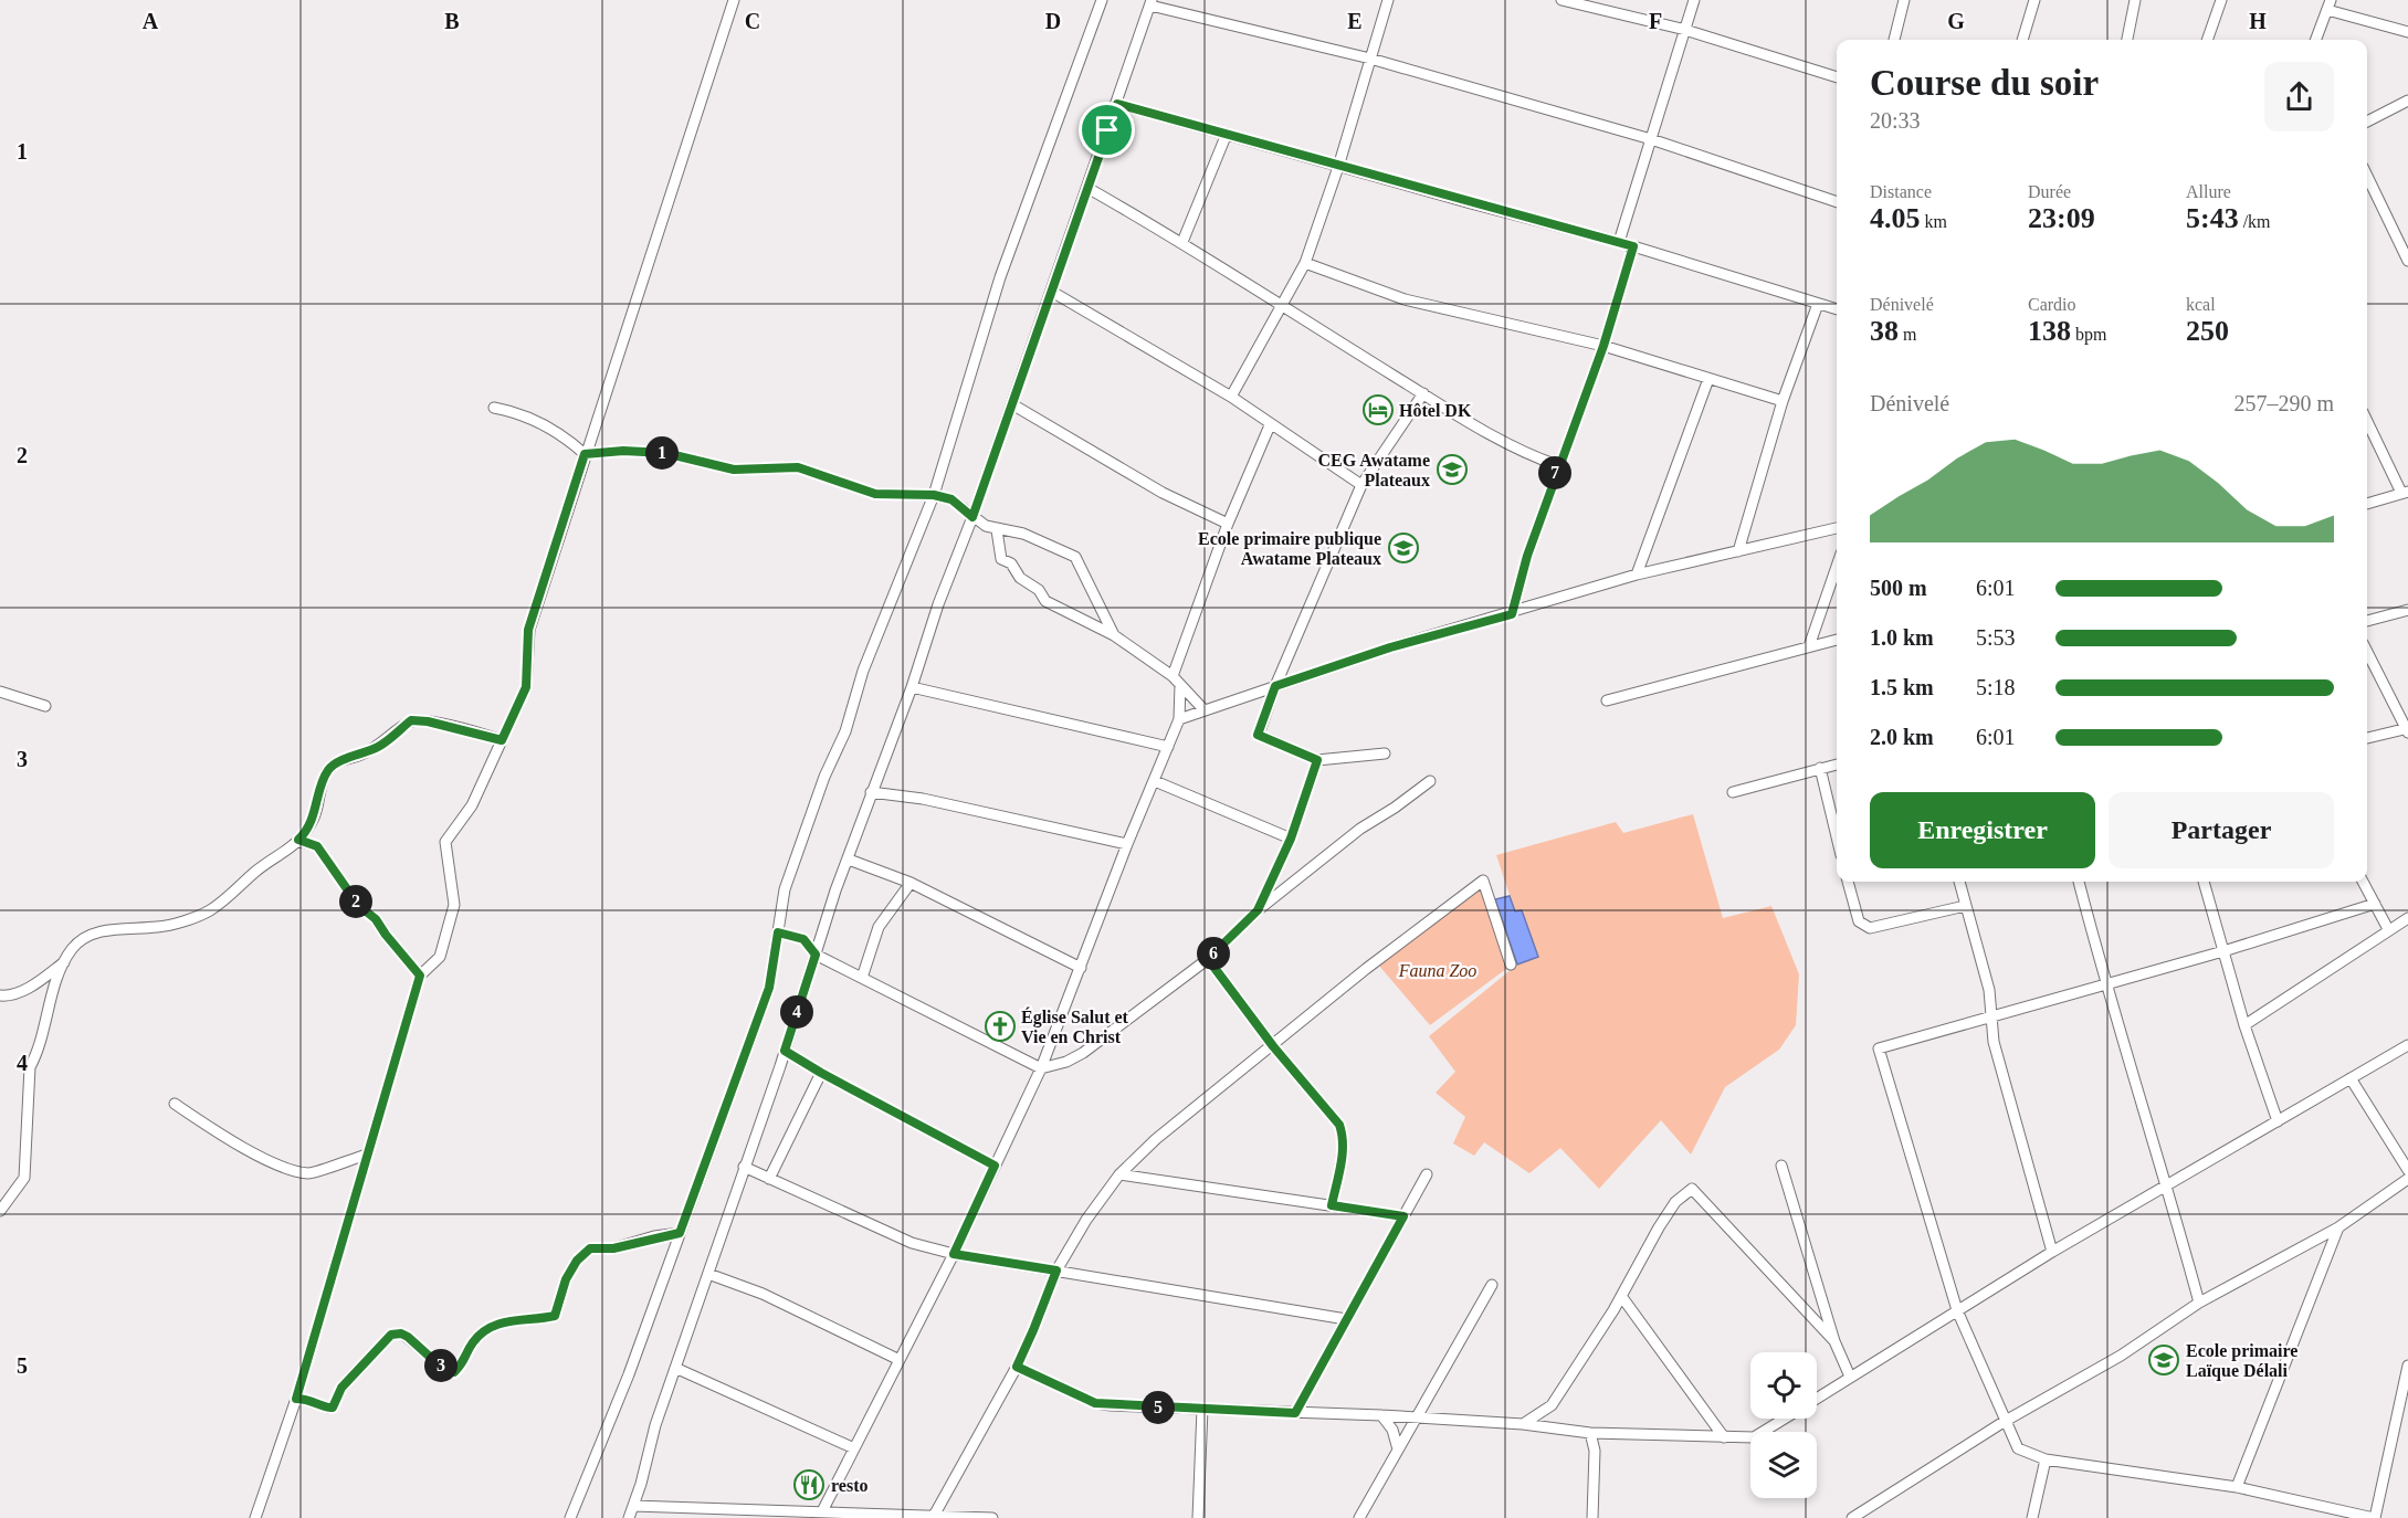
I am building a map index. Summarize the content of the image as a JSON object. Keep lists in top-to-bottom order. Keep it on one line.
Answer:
{"parks":["Fauna Zoo"],"places":{"hotel":["Hôtel DK"],"school or university":["CEG Awatame Plateaux","Ecole primaire publique Awatame Plateaux","Ecole primaire Laïque Délali"],"church":["Église Salut et Vie en Christ"],"restaurant":["resto"]},"page":{"heading":["Course du soir","20:33"],"stats":[["Distance","4.05 km"],["Durée","23:09"],["Allure","5:43 /km"],["Dénivelé","38 m"],["Cardio","138 bpm"],["kcal","250"]],"chart":["Dénivelé","257–290 m"],"pins":["1","7","2","6","4","3","5"],"list":[{"name":"500 m","note":"6:01"},{"name":"1.0 km","note":"5:53"},{"name":"1.5 km","note":"5:18"},{"name":"2.0 km","note":"6:01"}],"buttons":["Enregistrer","Partager"]},"grid":{"columns":["A","B","C","D","E","F","G","H"],"rows":["1","2","3","4","5"]}}
